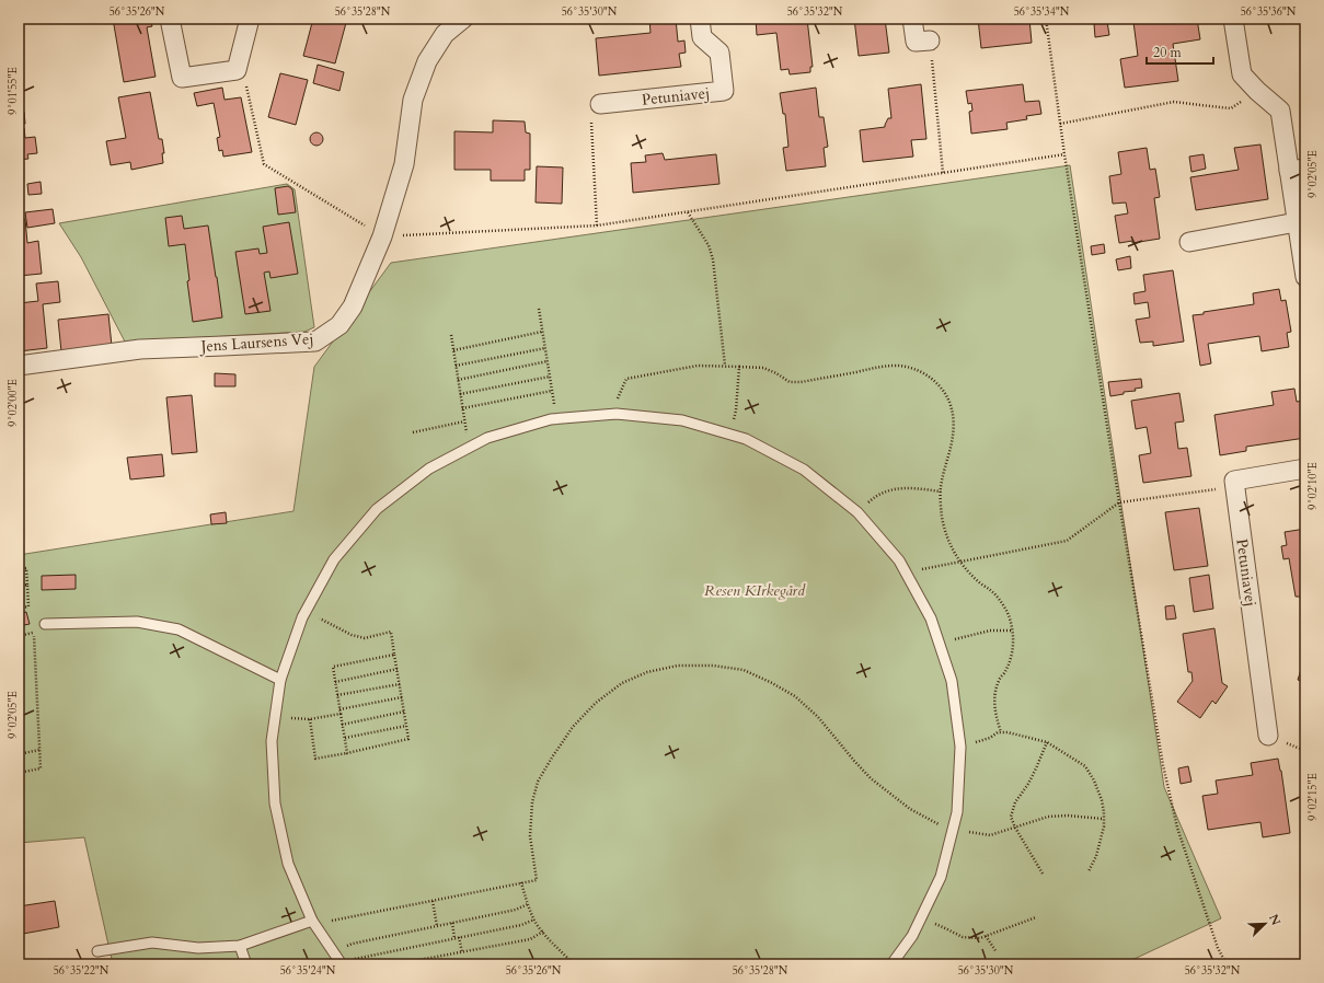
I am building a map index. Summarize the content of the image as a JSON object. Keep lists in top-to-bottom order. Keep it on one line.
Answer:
{"streets":{"street":["Petuniavej","Jens Laursens Vej"]},"parks":["Resen KIrkegård"],"scale_bar":"20 m","north":"top right","coordinates":["56°35'26\"N","56°35'28\"N","56°35'30\"N","56°35'32\"N","56°35'34\"N","56°35'36\"N","9°01'55\"E","9°02'05\"E","9°02'00\"E","9°02'10\"E","9°02'15\"E","56°35'22\"N","56°35'24\"N"]}
